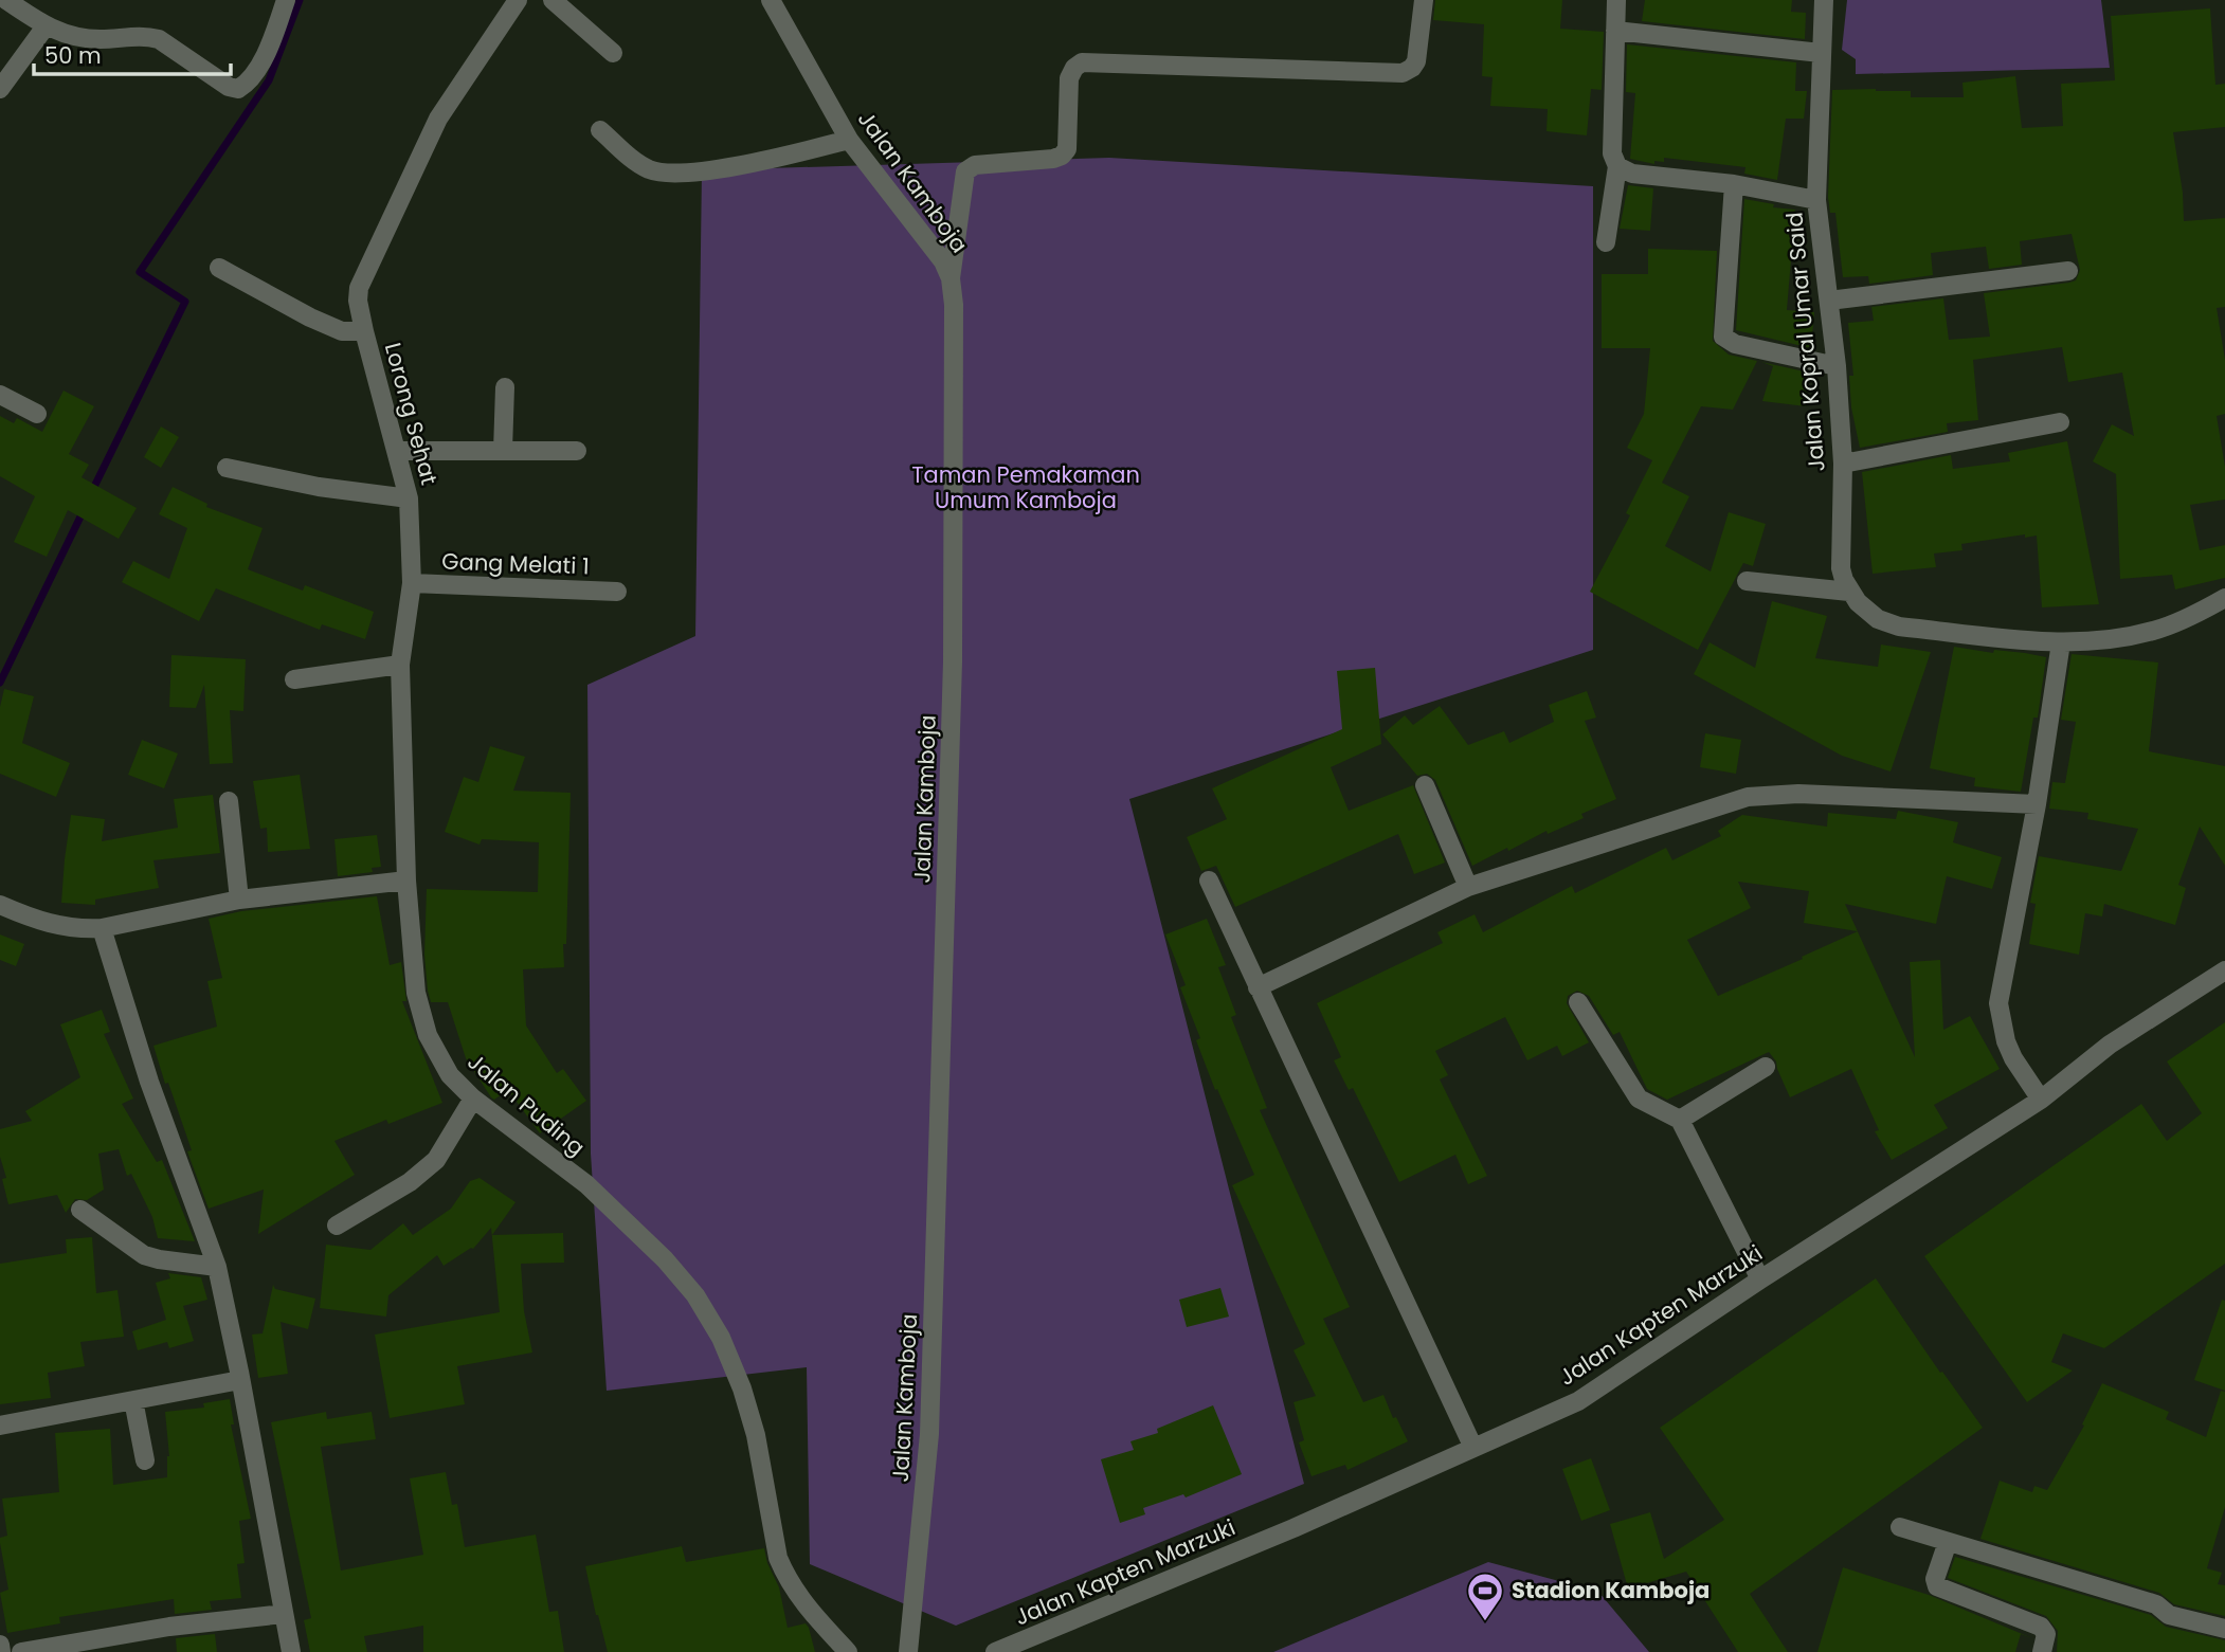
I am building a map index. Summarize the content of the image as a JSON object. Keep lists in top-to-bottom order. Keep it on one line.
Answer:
{"streets":{"street":["Jalan Kamboja","Jalan Kopral Umar Said","Lorong Sehat","Gang Melati 1","Jalan Puding","Jalan Kapten Marzuki"]},"crossings":[["Lorong Sehat","Gang Melati 1"],["Lorong Sehat","Jalan Puding"]],"parks":["Taman Pemakaman Umum Kamboja"],"places":{"sports":["Stadion Kamboja"]},"scale_bar":"50 m"}
